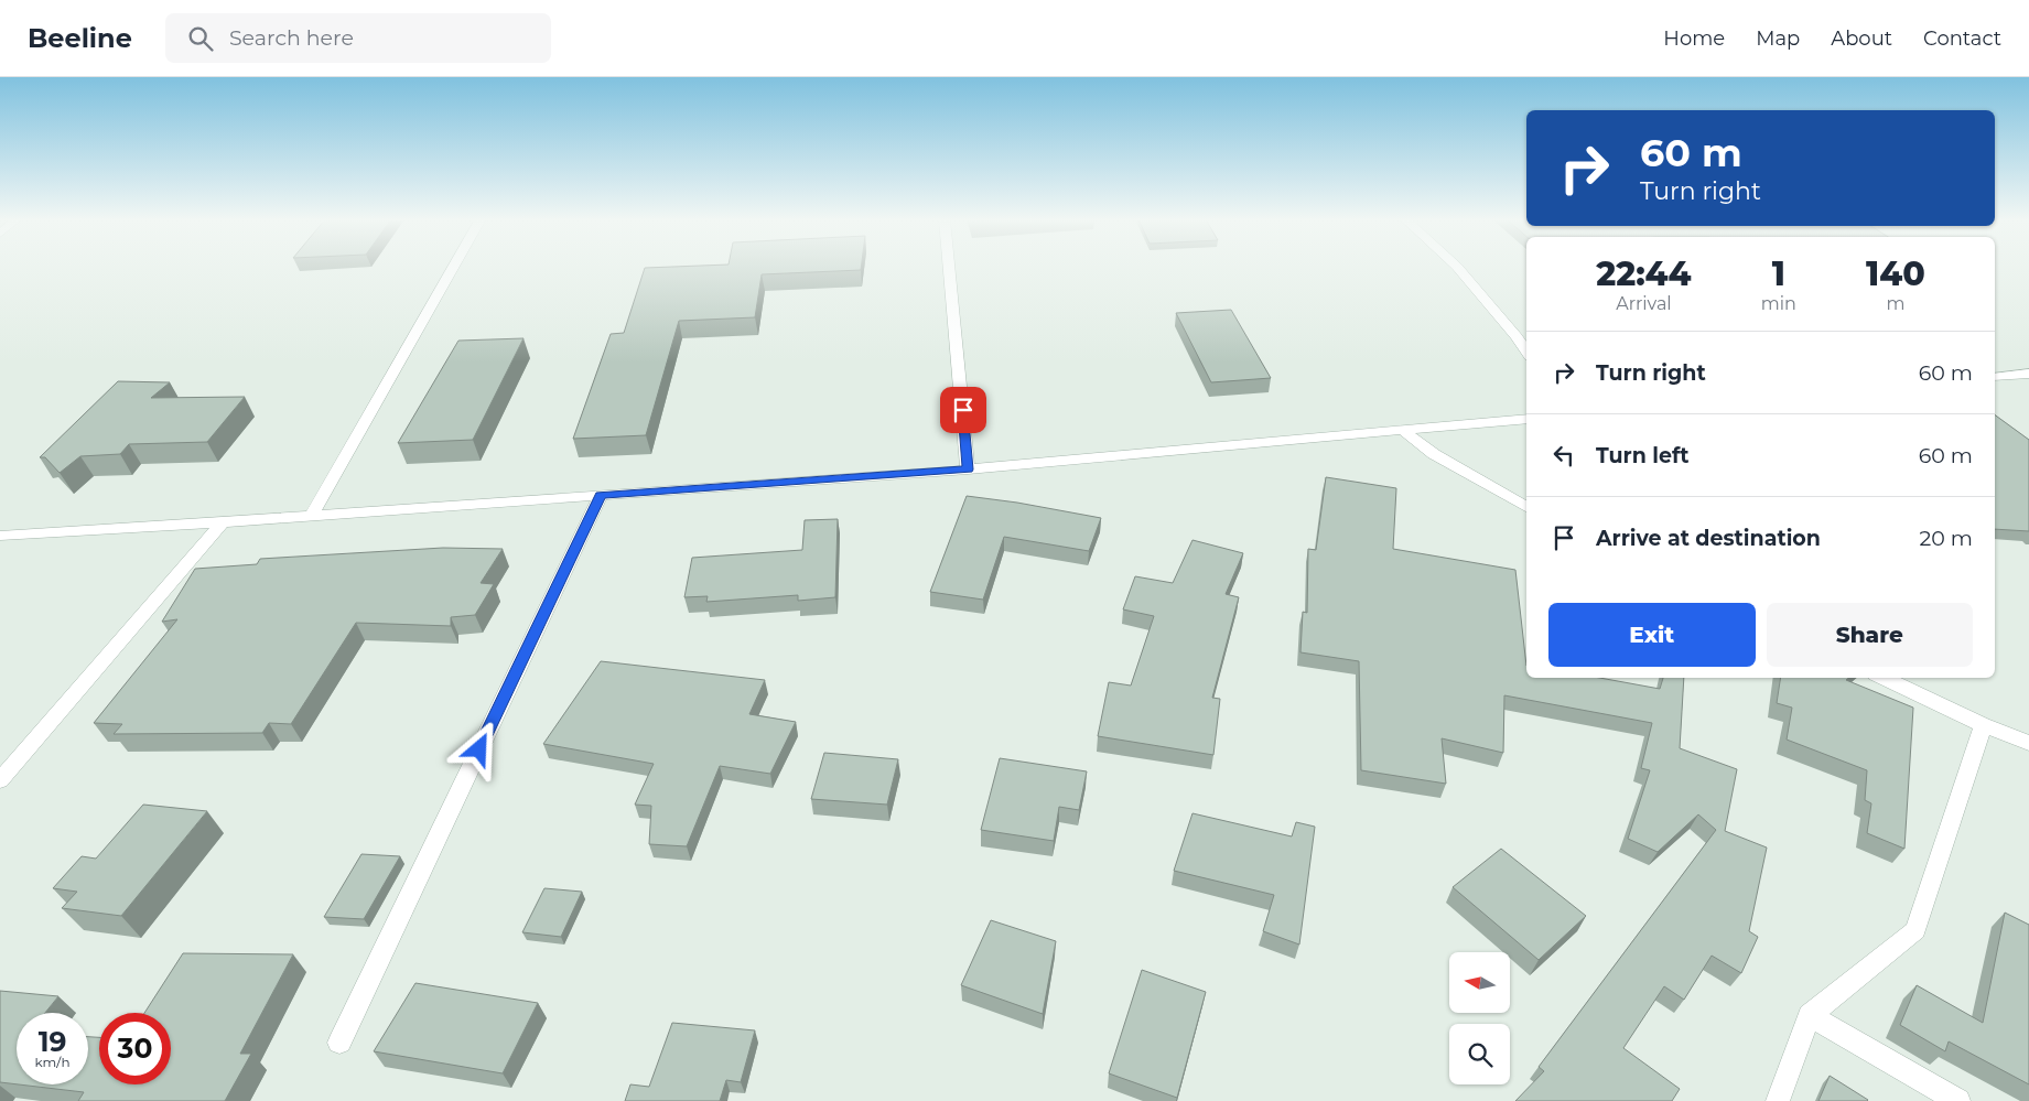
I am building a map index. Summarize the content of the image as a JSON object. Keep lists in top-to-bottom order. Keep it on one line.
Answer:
{"north":"left","page":{"header":"Beeline","search":"Search here","nav":["Home","Map","About","Contact"],"turn":["60 m","Turn right"],"eta":["22:44","Arrival","1","min","140","m"],"list":[{"name":"Turn right","value":"60 m"},{"name":"Turn left","value":"60 m"},{"name":"Arrive at destination","value":"20 m"}],"buttons":["Exit","Share"],"speed":"19 km/h","limit":"30"}}
